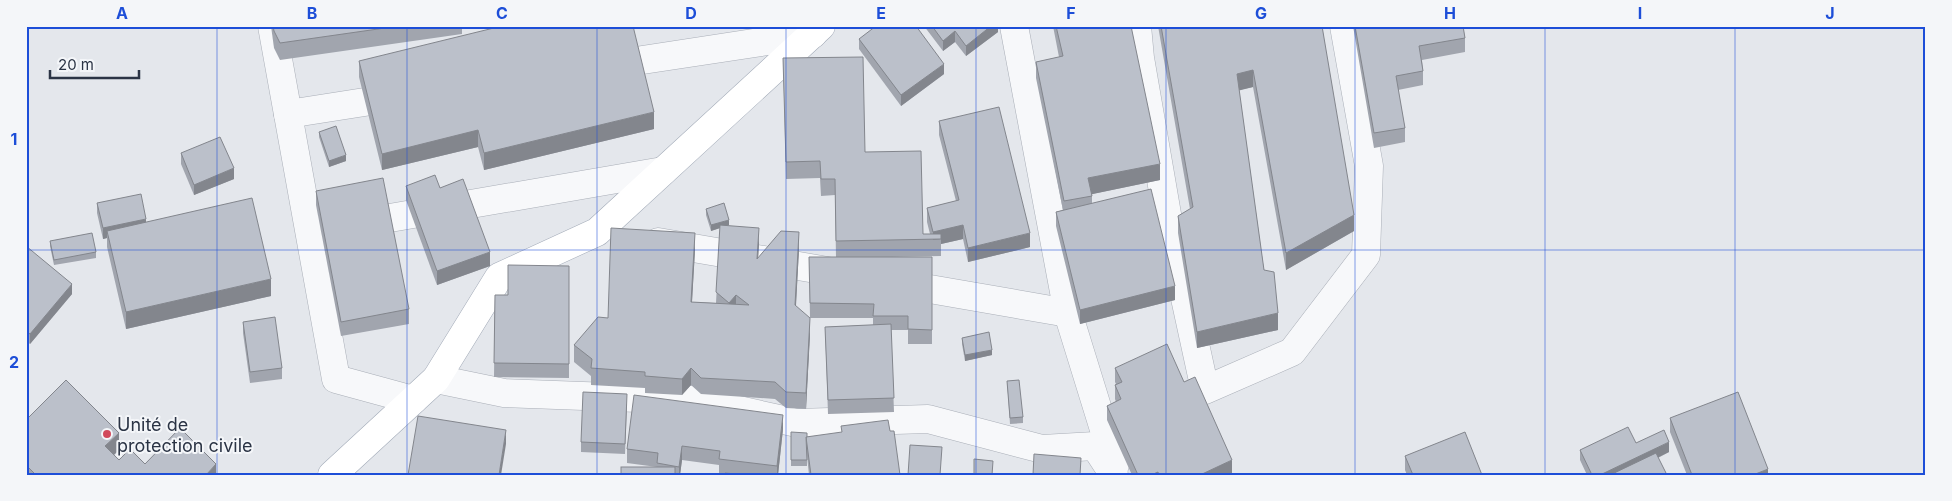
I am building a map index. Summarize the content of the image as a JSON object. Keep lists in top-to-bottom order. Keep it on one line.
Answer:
{"places":["Unité de protection civile"],"scale_bar":"20 m","grid":{"columns":["A","B","C","D","E","F","G","H","I","J"],"rows":["1","2"]}}
